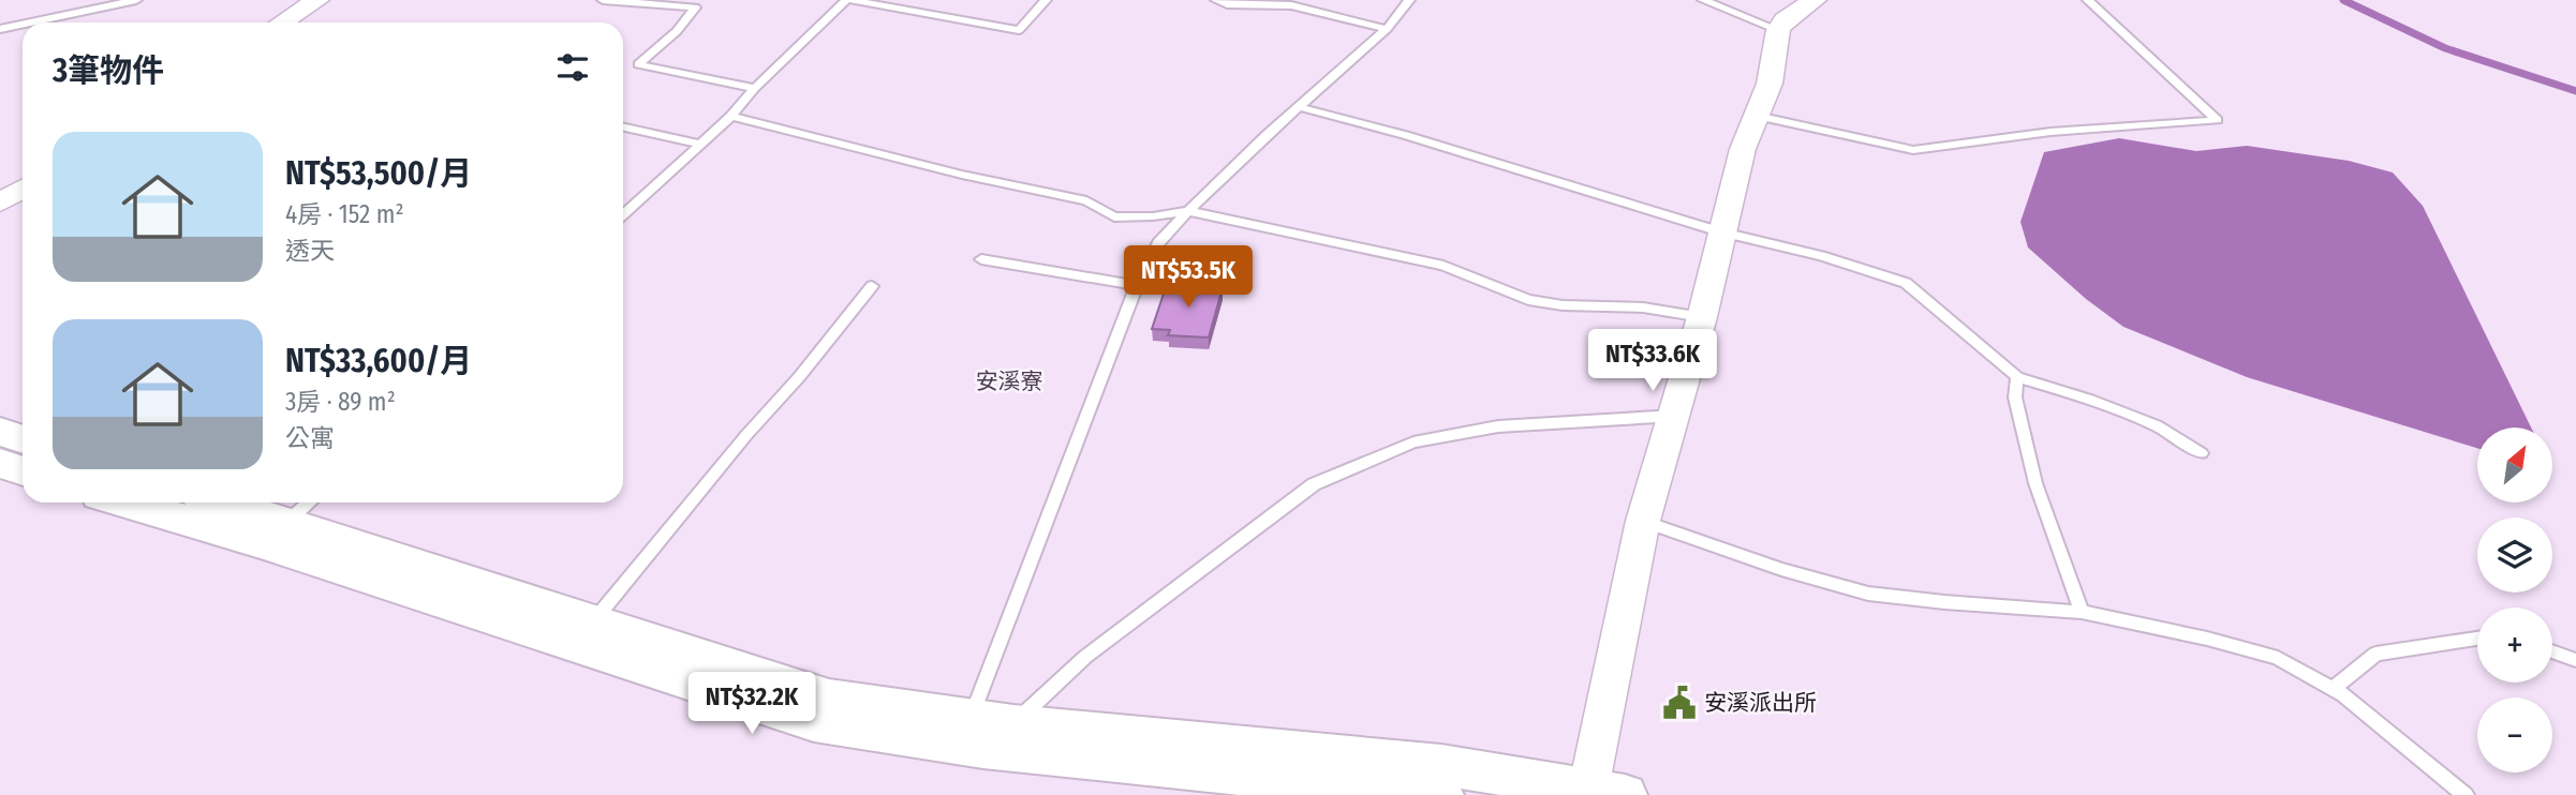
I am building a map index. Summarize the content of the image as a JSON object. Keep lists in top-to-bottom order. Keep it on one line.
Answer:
{"districts":["安溪寮"],"places":{"public building":["安溪派出所"]},"north":"top right","page":{"heading":"3筆物件","list":[{"name":"NT$53,500/月","note":"4房 · 152 m² · 透天"},{"name":"NT$33,600/月","note":"3房 · 89 m² · 公寓"}],"price":["NT$53.5K","NT$33.6K","NT$32.2K"],"map_buttons":["+","−"]}}
